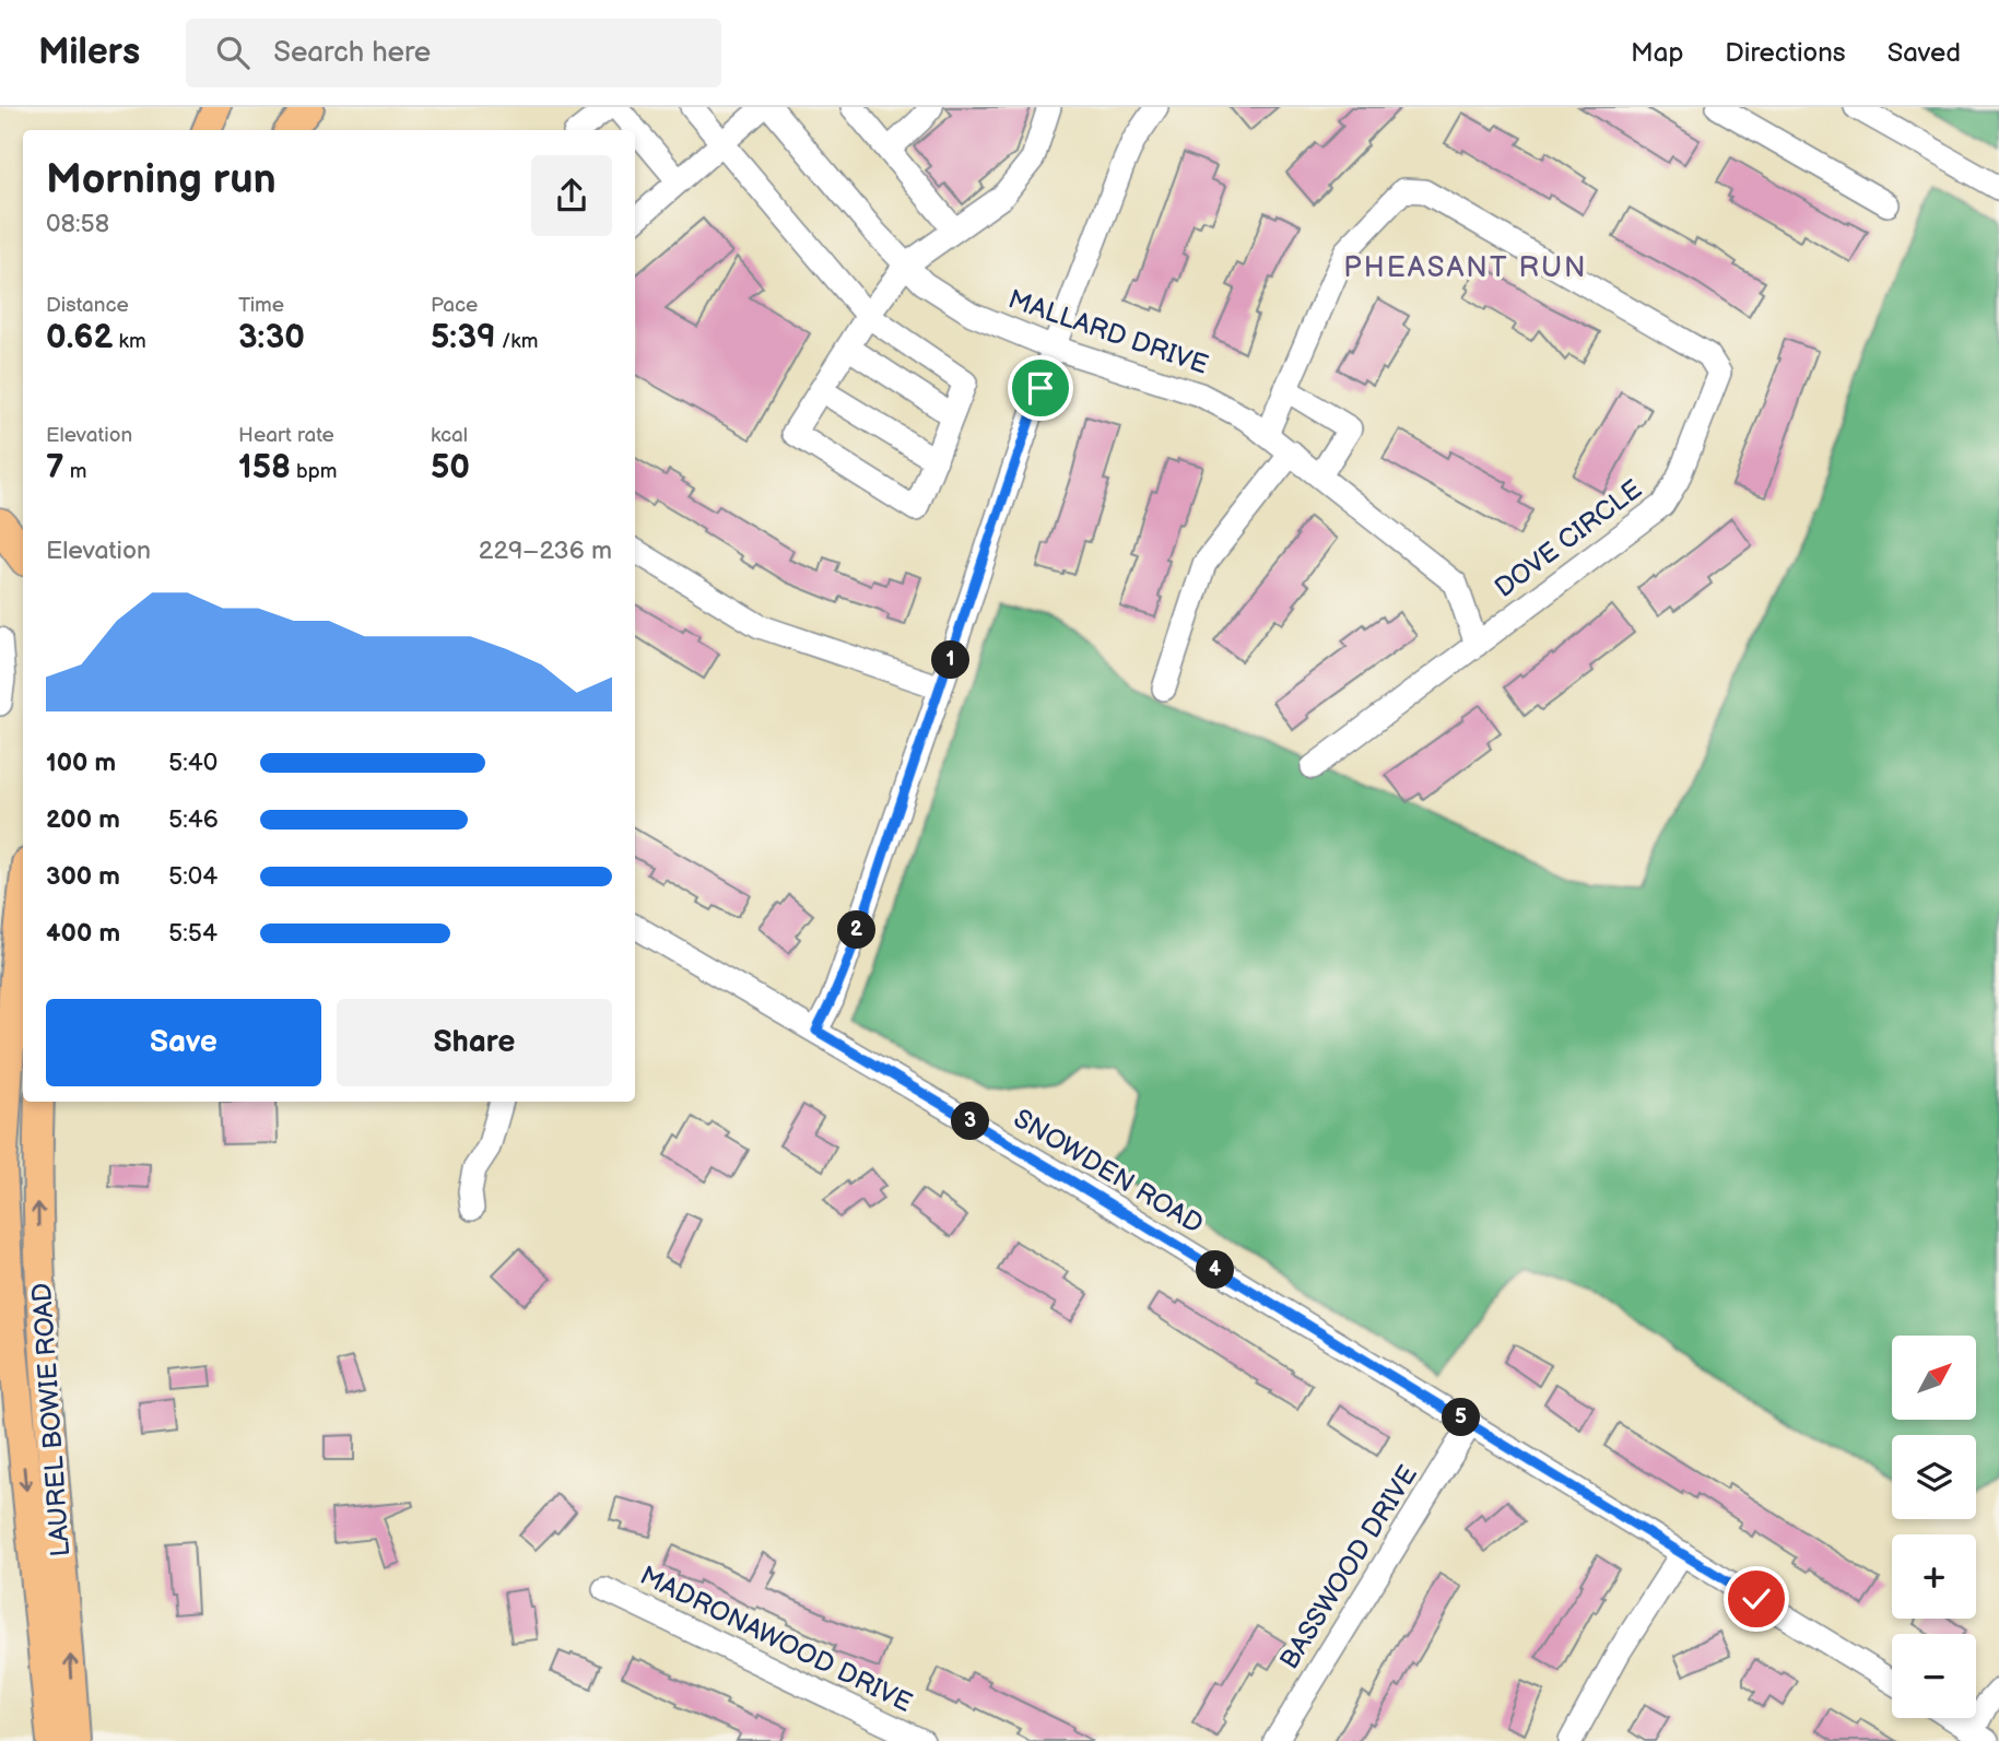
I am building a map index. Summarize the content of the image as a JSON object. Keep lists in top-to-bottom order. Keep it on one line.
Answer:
{"streets":{"main road":["LAUREL BOWIE ROAD"],"street":["MALLARD DRIVE","DOVE CIRCLE","SNOWDEN ROAD","BASSWOOD DRIVE","MADRONAWOOD DRIVE"]},"crossings":[["MALLARD DRIVE","DOVE CIRCLE"],["SNOWDEN ROAD","BASSWOOD DRIVE"]],"districts":["PHEASANT RUN"],"north":"top right","page":{"header":"Milers","search":"Search here","nav":["Map","Directions","Saved"],"heading":["Morning run","08:58"],"stats":[["Distance","0.62 km"],["Time","3:30"],["Pace","5:39 /km"],["Elevation","7 m"],["Heart rate","158 bpm"],["kcal","50"]],"chart":["Elevation","229–236 m"],"pins":["1","2","3","4","5"],"list":[{"name":"100 m","note":"5:40"},{"name":"200 m","note":"5:46"},{"name":"300 m","note":"5:04"},{"name":"400 m","note":"5:54"}],"buttons":["Save","Share"],"map_buttons":["+","−"]}}
